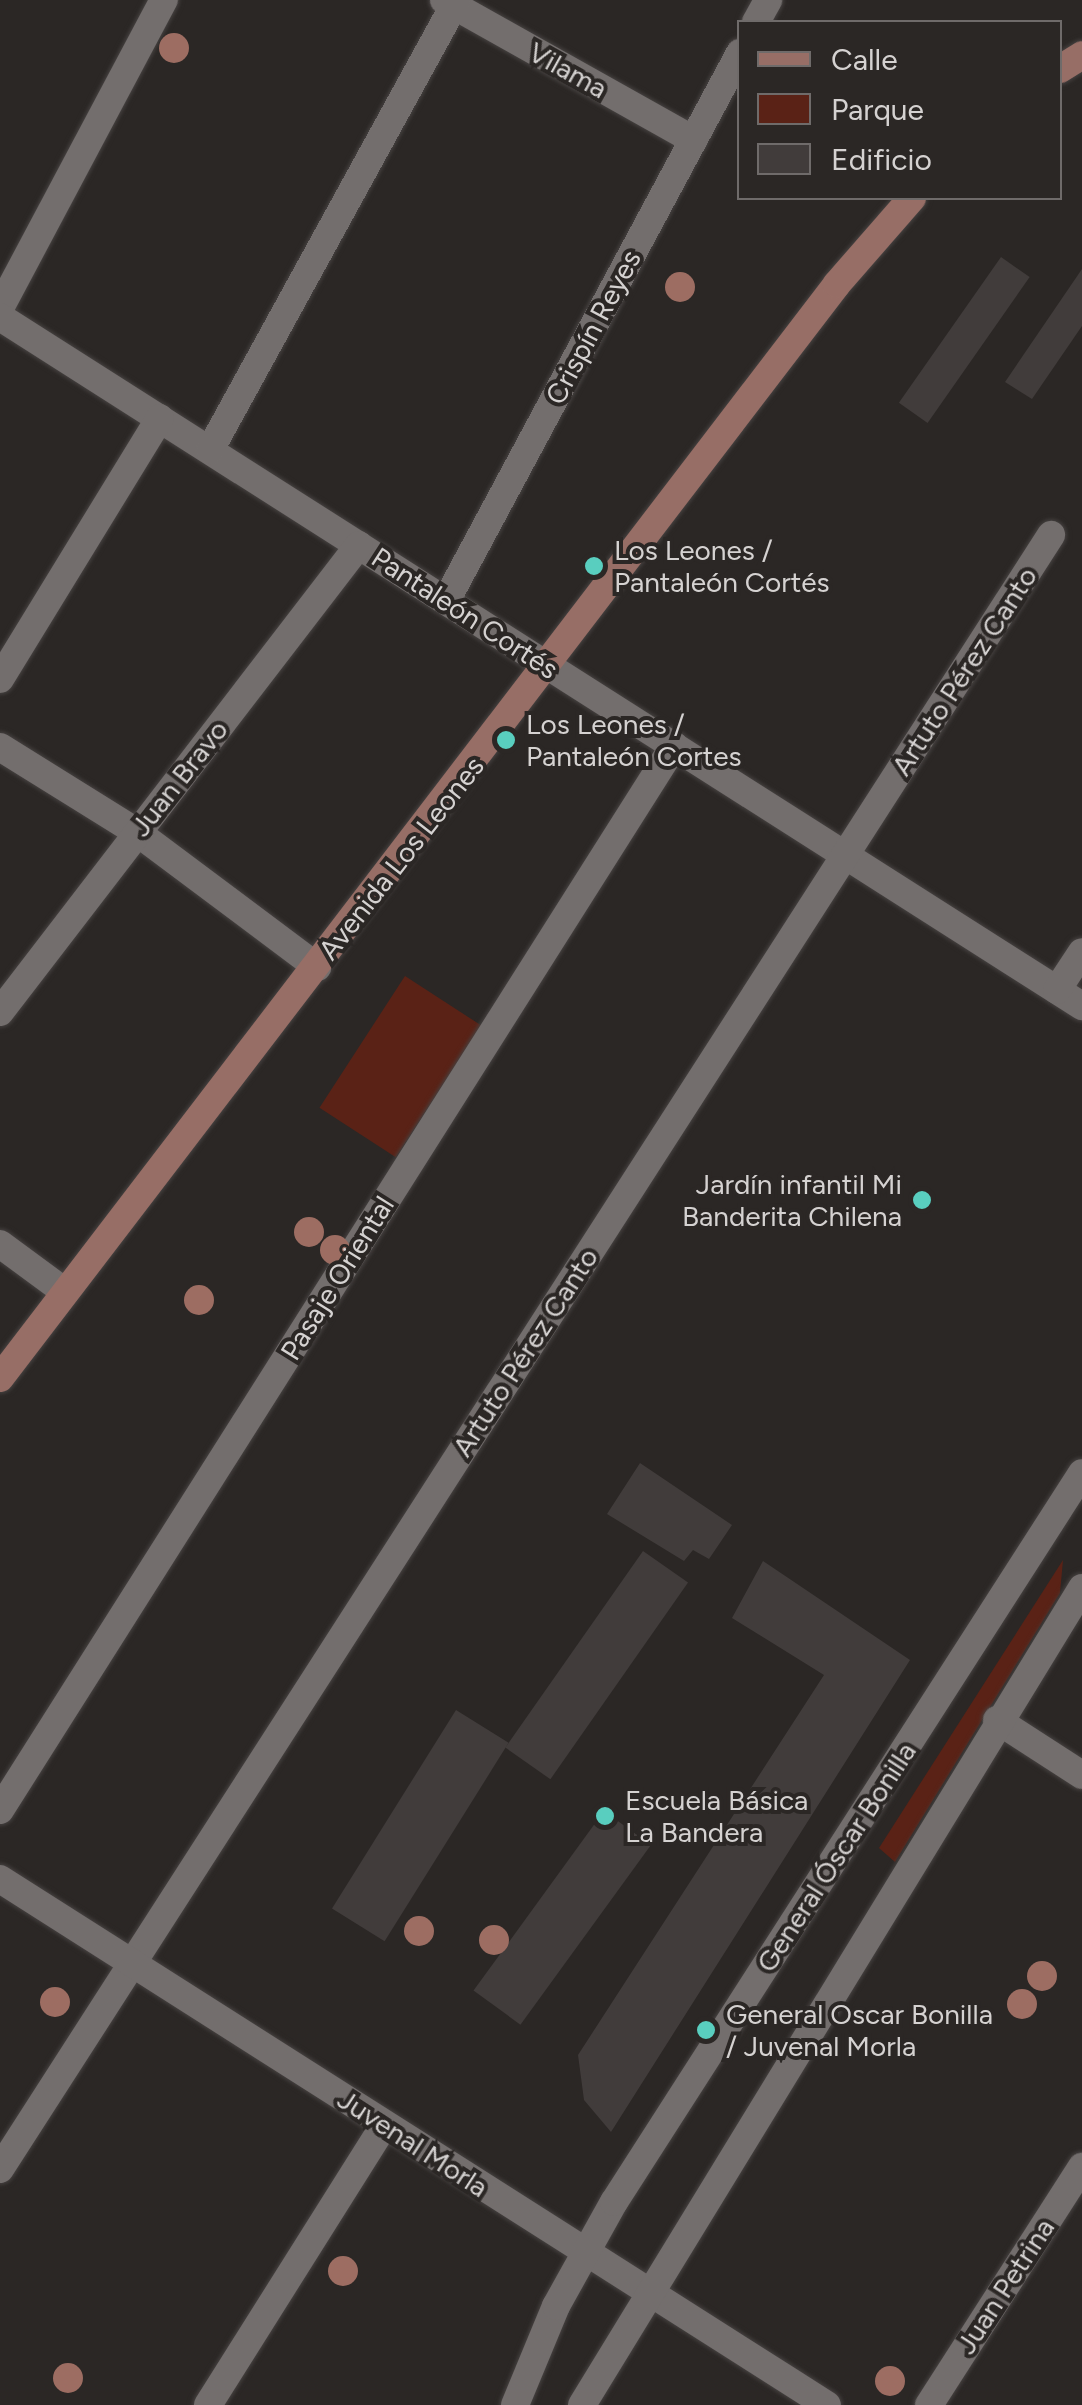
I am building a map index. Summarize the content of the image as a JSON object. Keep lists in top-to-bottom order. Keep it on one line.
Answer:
{"streets":{"main road":["Avenida Los Leones"],"street":["Vilama","Crispín Reyes","Pantaleón Cortés","Artuto Pérez Canto","Juan Bravo","Pasaje Oriental","General Óscar Bonilla","Juvenal Morla","Juan Petrina"]},"crossings":[["Vilama","Crispín Reyes"],["Crispín Reyes","Pantaleón Cortés"],["Pantaleón Cortés","Artuto Pérez Canto"],["Pantaleón Cortés","Juan Bravo"],["Pantaleón Cortés","Avenida Los Leones"],["Pantaleón Cortés","Pasaje Oriental"],["Artuto Pérez Canto","Juvenal Morla"],["General Óscar Bonilla","Juvenal Morla"]],"places":["Los Leones / Pantaleón Cortés","Los Leones / Pantaleón Cortes","Jardín infantil Mi Banderita Chilena","Escuela Básica La Bandera","General Oscar Bonilla / Juvenal Morla"],"legend":["Calle","Parque","Edificio"]}
